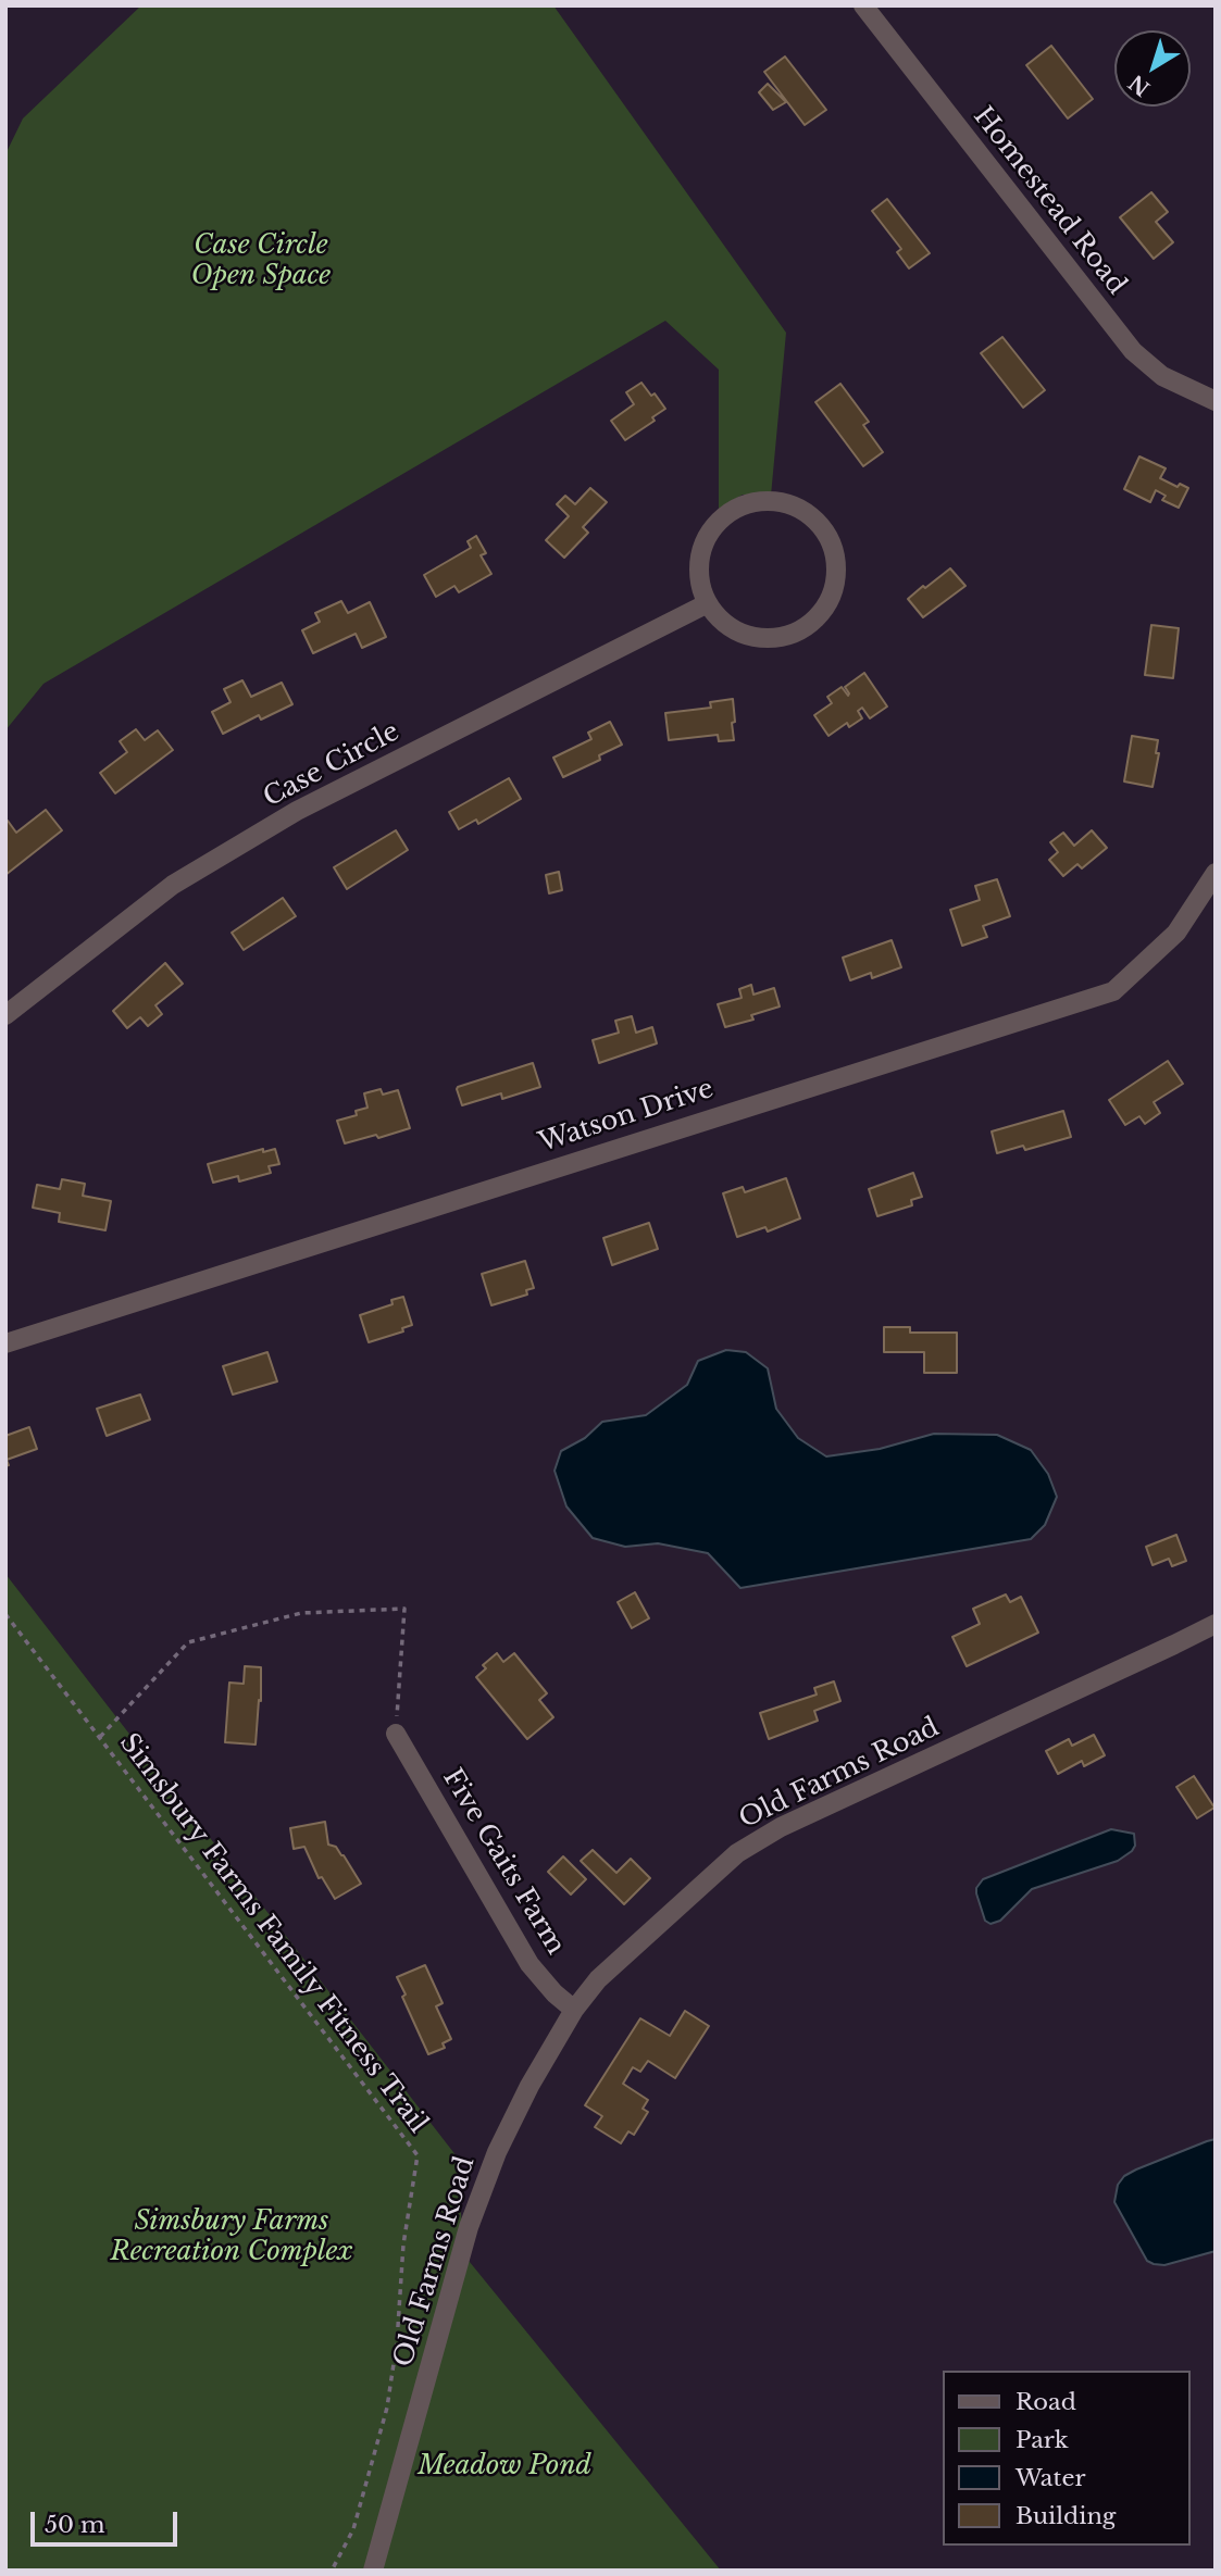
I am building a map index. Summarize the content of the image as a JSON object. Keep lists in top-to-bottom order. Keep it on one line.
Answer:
{"streets":{"street":["Homestead Road","Case Circle","Watson Drive","Old Farms Road","Five Gaits Farm"],"path":["Simsbury Farms Family Fitness Trail"]},"crossings":[["Old Farms Road","Five Gaits Farm"]],"parks":["Case Circle Open Space","Simsbury Farms Recreation Complex","Meadow Pond"],"legend":["Road","Park","Water","Building"],"scale_bar":"50 m","north":"bottom left"}
